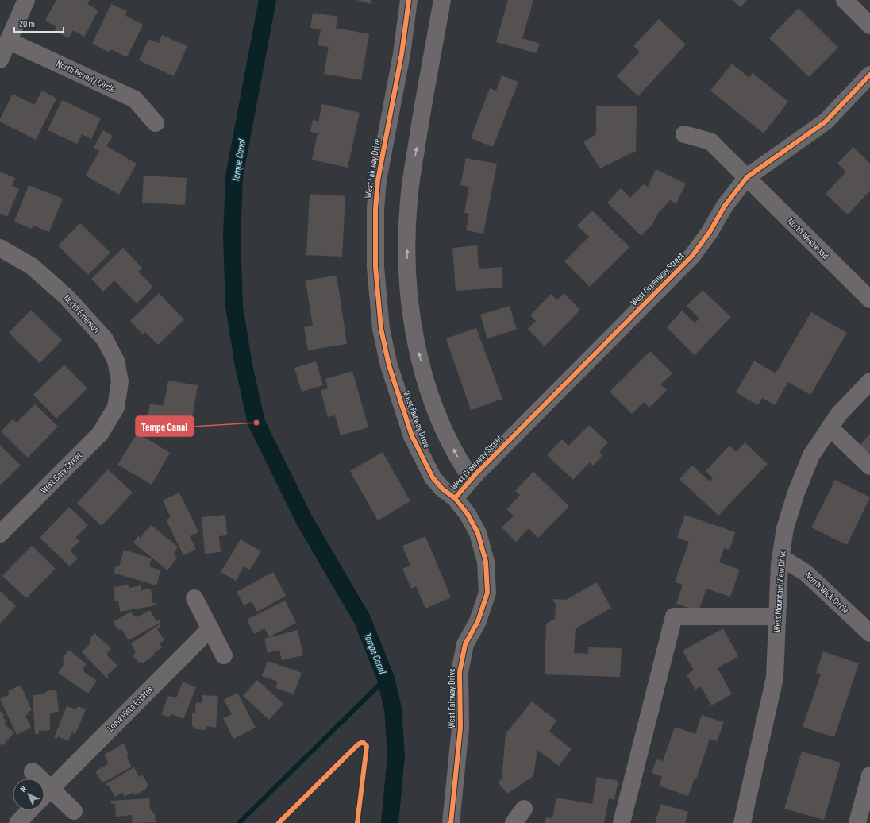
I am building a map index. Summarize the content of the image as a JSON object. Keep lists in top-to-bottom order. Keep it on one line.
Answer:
{"streets":{"street":["North Beverly Circle","West Fairway Drive","North Westwood","West Greenway Street","North Emerson","West Gary Street","West Mountain View Drive","North Wick Circle","Loma Vista Estates"]},"crossings":[["West Fairway Drive","West Greenway Street"],["North Westwood","West Greenway Street"],["North Emerson","West Gary Street"],["West Mountain View Drive","North Wick Circle"]],"water":["Tempe Canal"],"places":["Tempe Canal"],"scale_bar":"20 m","north":"top left"}
